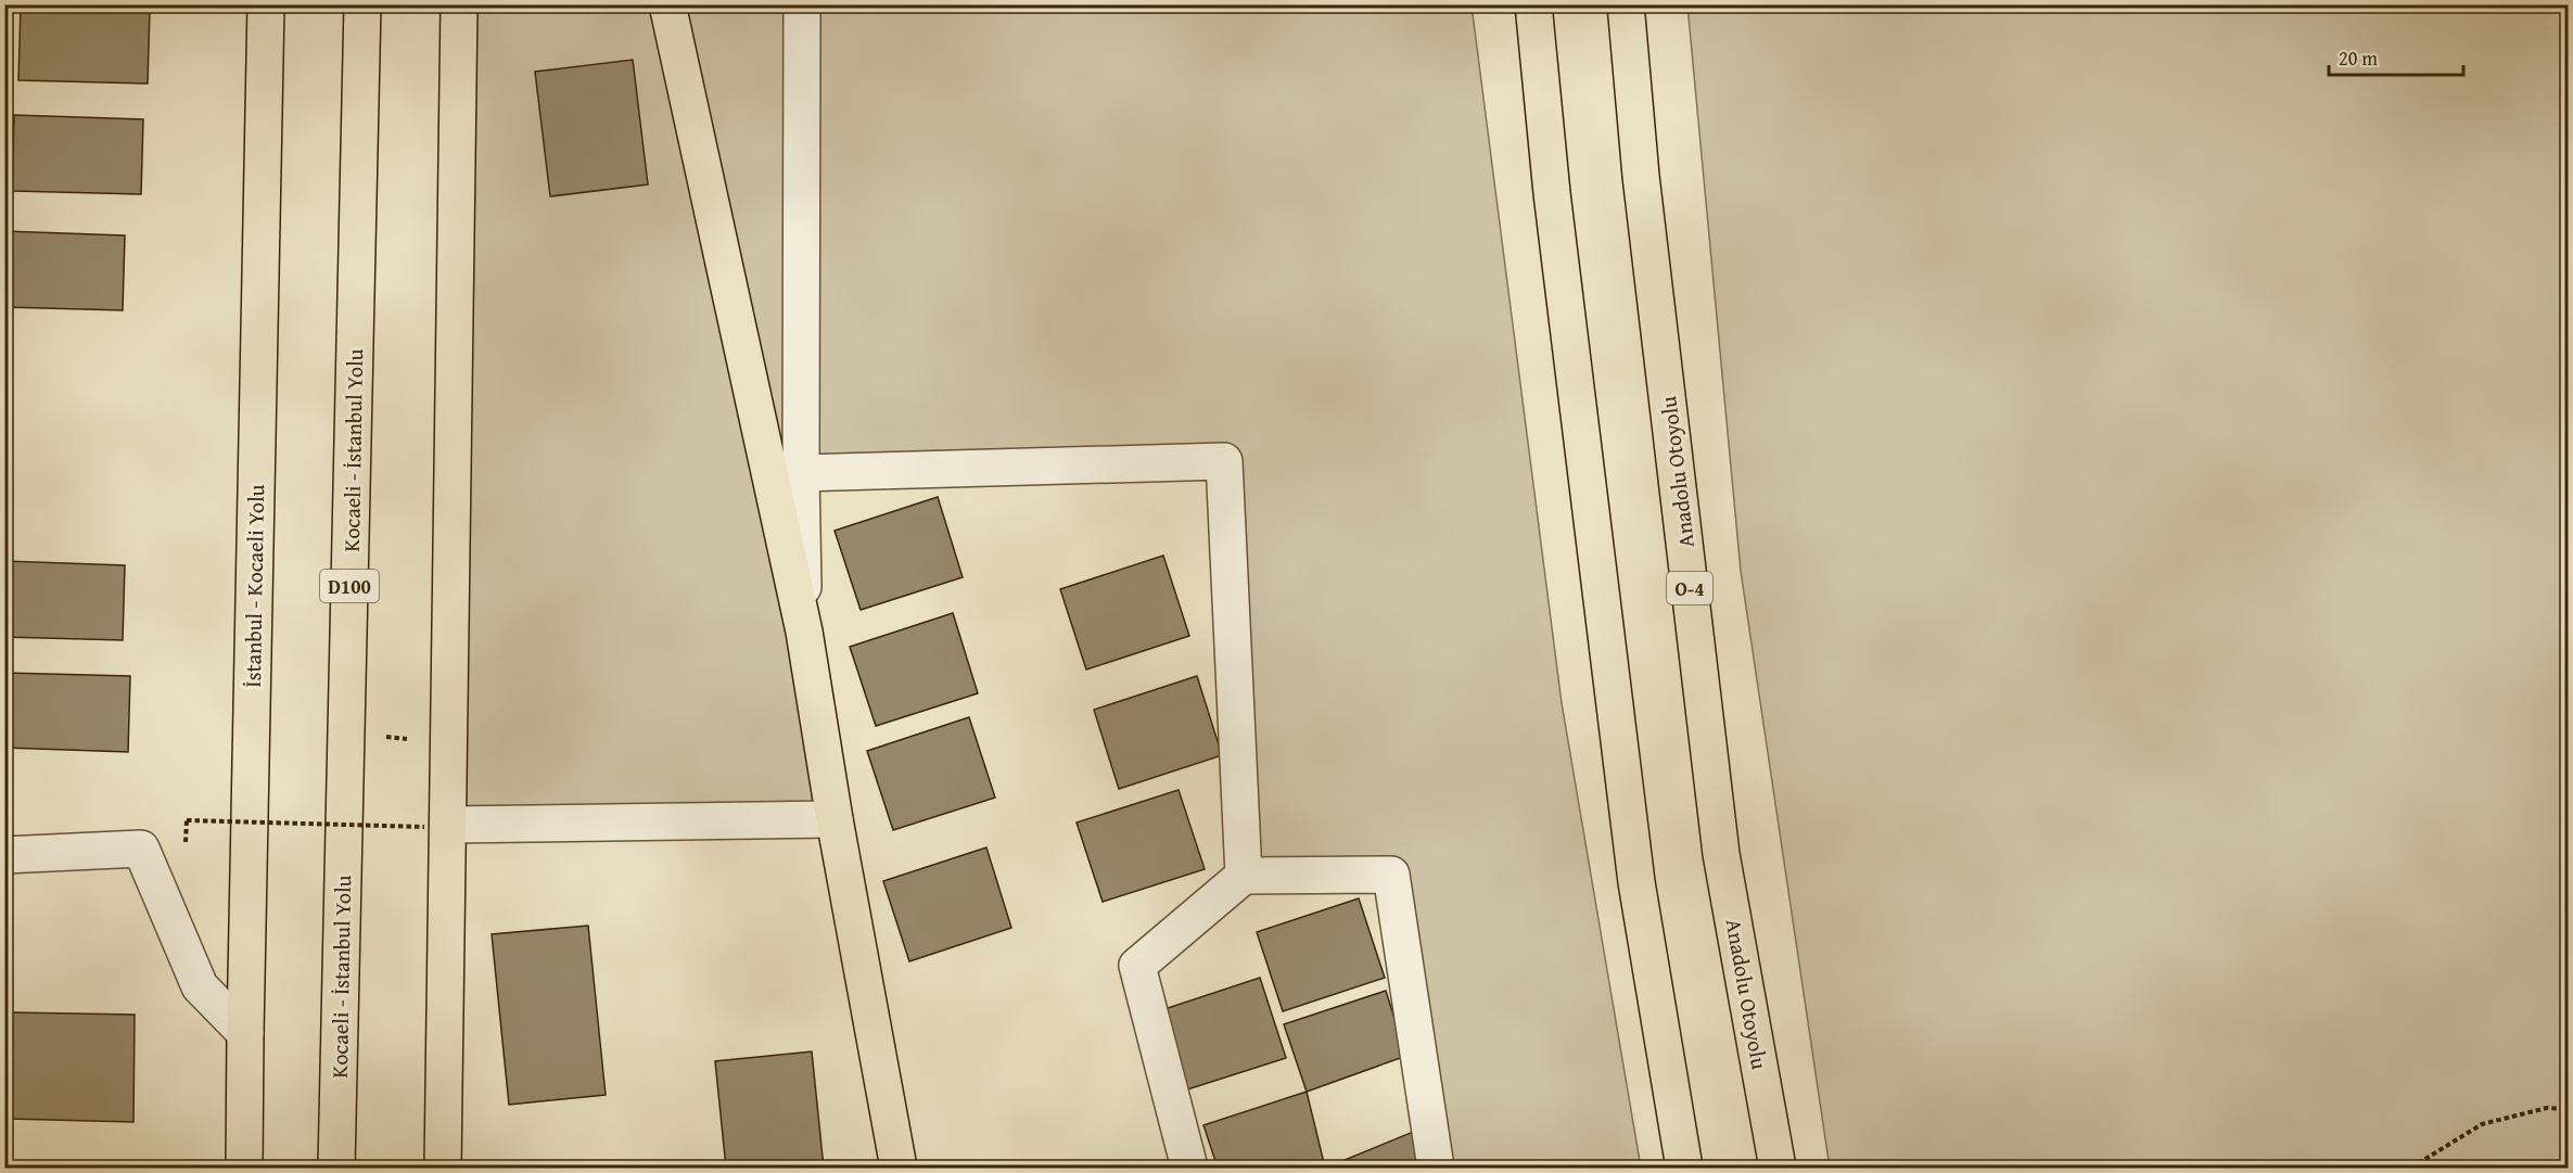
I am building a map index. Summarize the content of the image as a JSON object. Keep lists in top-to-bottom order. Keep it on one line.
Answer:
{"streets":{"main road":["Kocaeli - İstanbul Yolu","Anadolu Otoyolu","İstanbul - Kocaeli Yolu","D100","O-4"]},"scale_bar":"20 m"}
